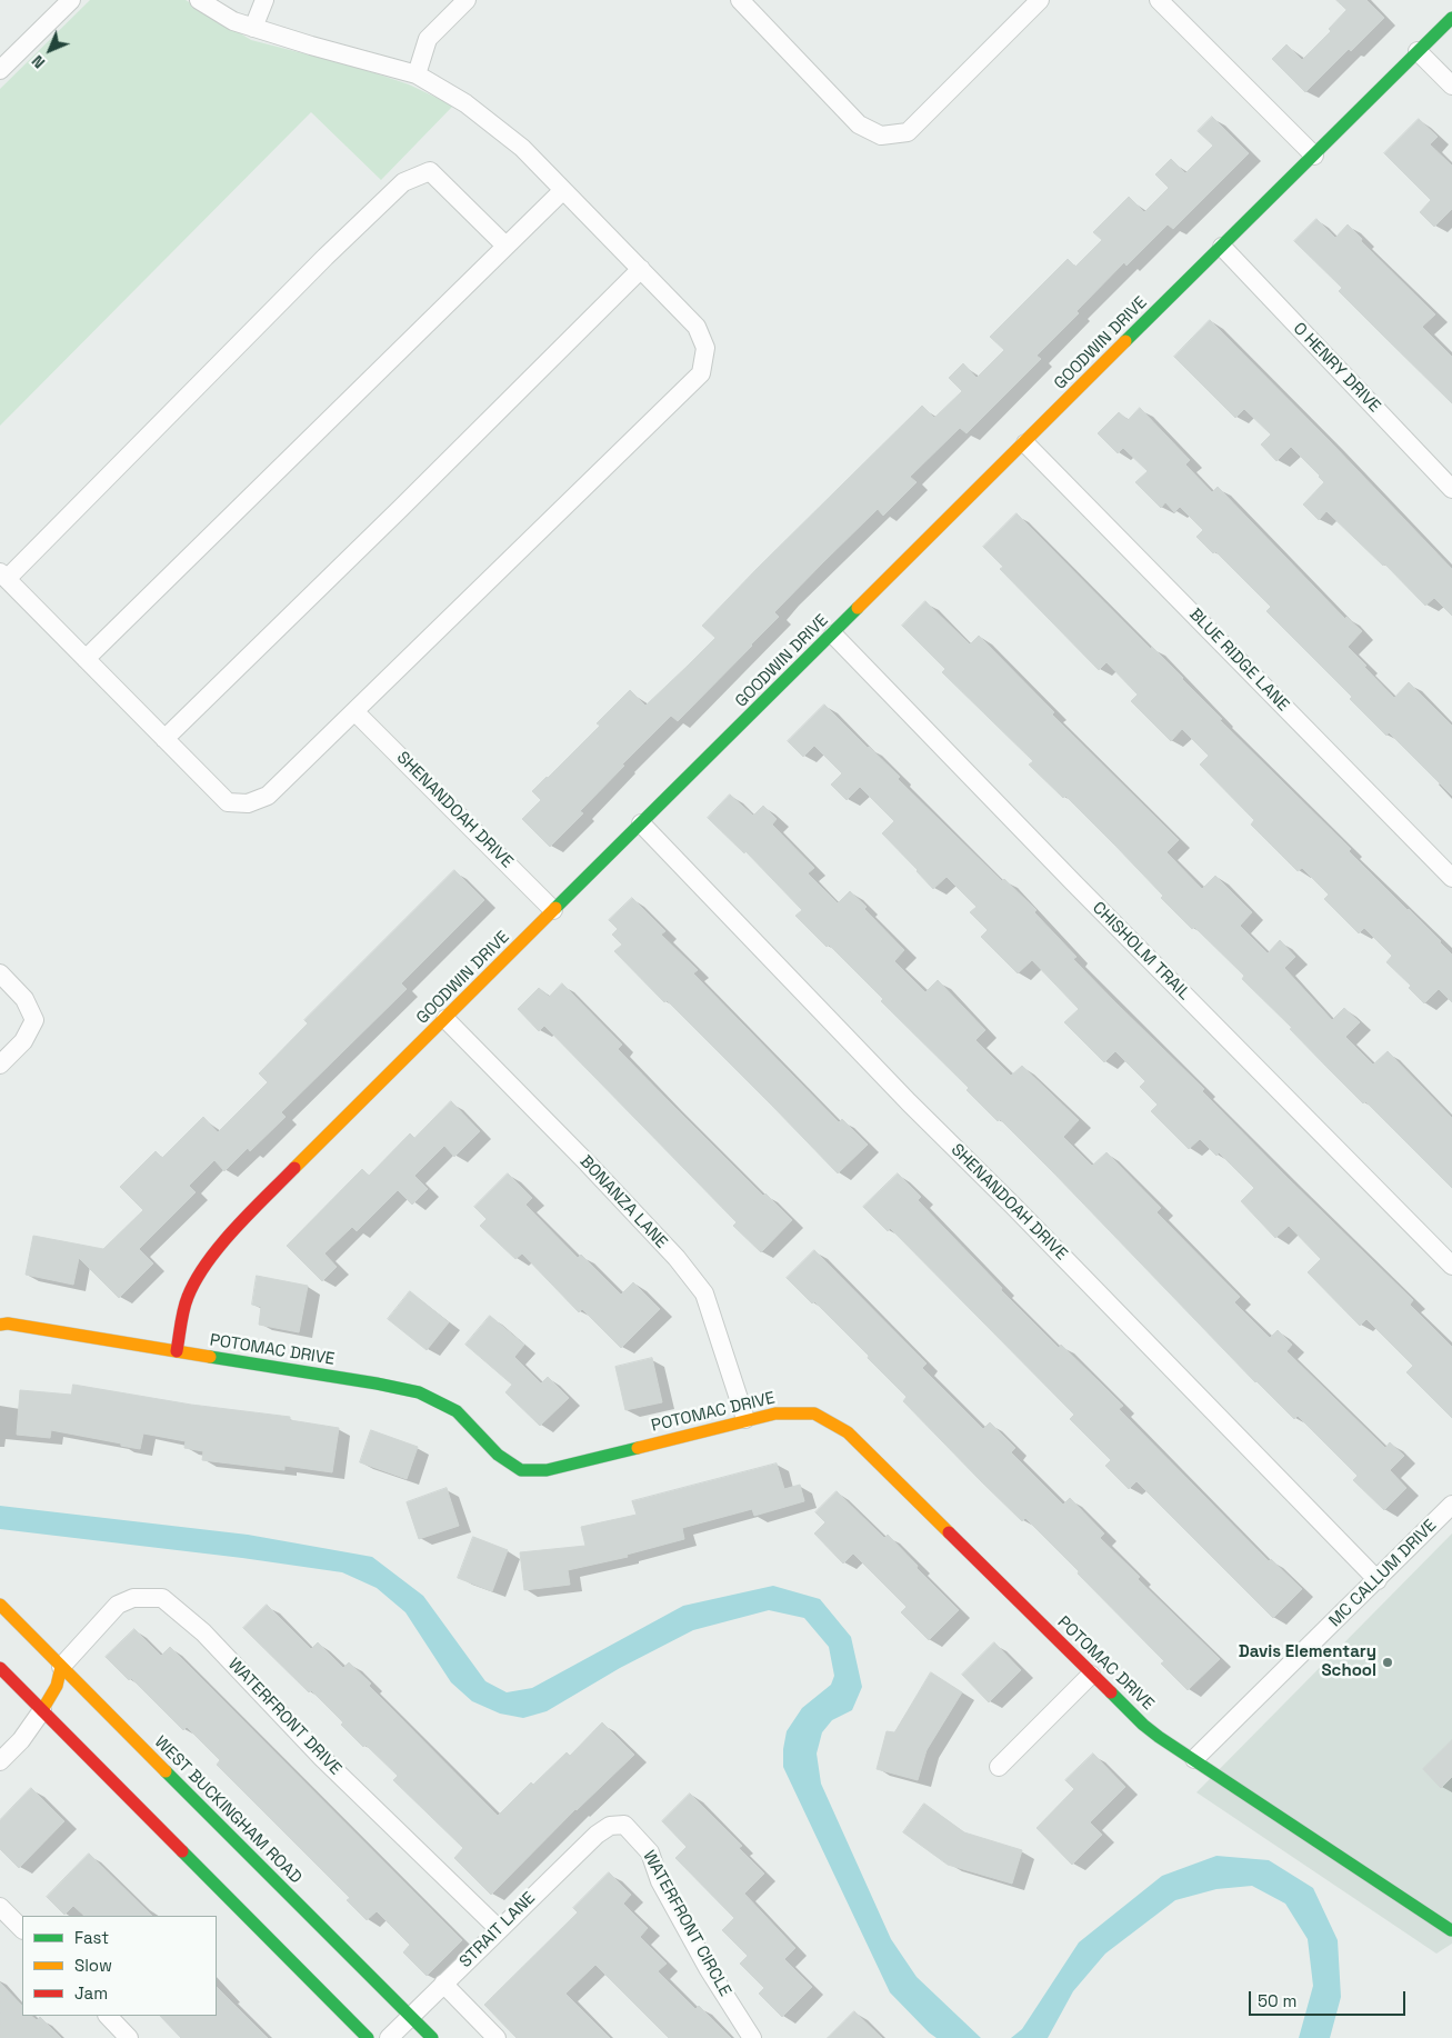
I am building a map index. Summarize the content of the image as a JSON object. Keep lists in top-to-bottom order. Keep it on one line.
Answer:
{"streets":{"street":["GOODWIN DRIVE","O HENRY DRIVE","BLUE RIDGE LANE","SHENANDOAH DRIVE","CHISHOLM TRAIL","BONANZA LANE","POTOMAC DRIVE","MC CALLUM DRIVE","WATERFRONT DRIVE","WEST BUCKINGHAM ROAD","WATERFRONT CIRCLE","STRAIT LANE"]},"crossings":[["GOODWIN DRIVE","O HENRY DRIVE"],["GOODWIN DRIVE","BLUE RIDGE LANE"],["GOODWIN DRIVE","SHENANDOAH DRIVE"],["GOODWIN DRIVE","CHISHOLM TRAIL"],["GOODWIN DRIVE","BONANZA LANE"],["GOODWIN DRIVE","POTOMAC DRIVE"],["SHENANDOAH DRIVE","MC CALLUM DRIVE"],["BONANZA LANE","POTOMAC DRIVE"],["POTOMAC DRIVE","MC CALLUM DRIVE"],["WATERFRONT DRIVE","WEST BUCKINGHAM ROAD"],["WATERFRONT DRIVE","STRAIT LANE"],["WEST BUCKINGHAM ROAD","STRAIT LANE"],["WATERFRONT CIRCLE","STRAIT LANE"]],"places":["Davis Elementary School"],"legend":["Fast","Slow","Jam"],"scale_bar":"50 m","north":"bottom left"}
